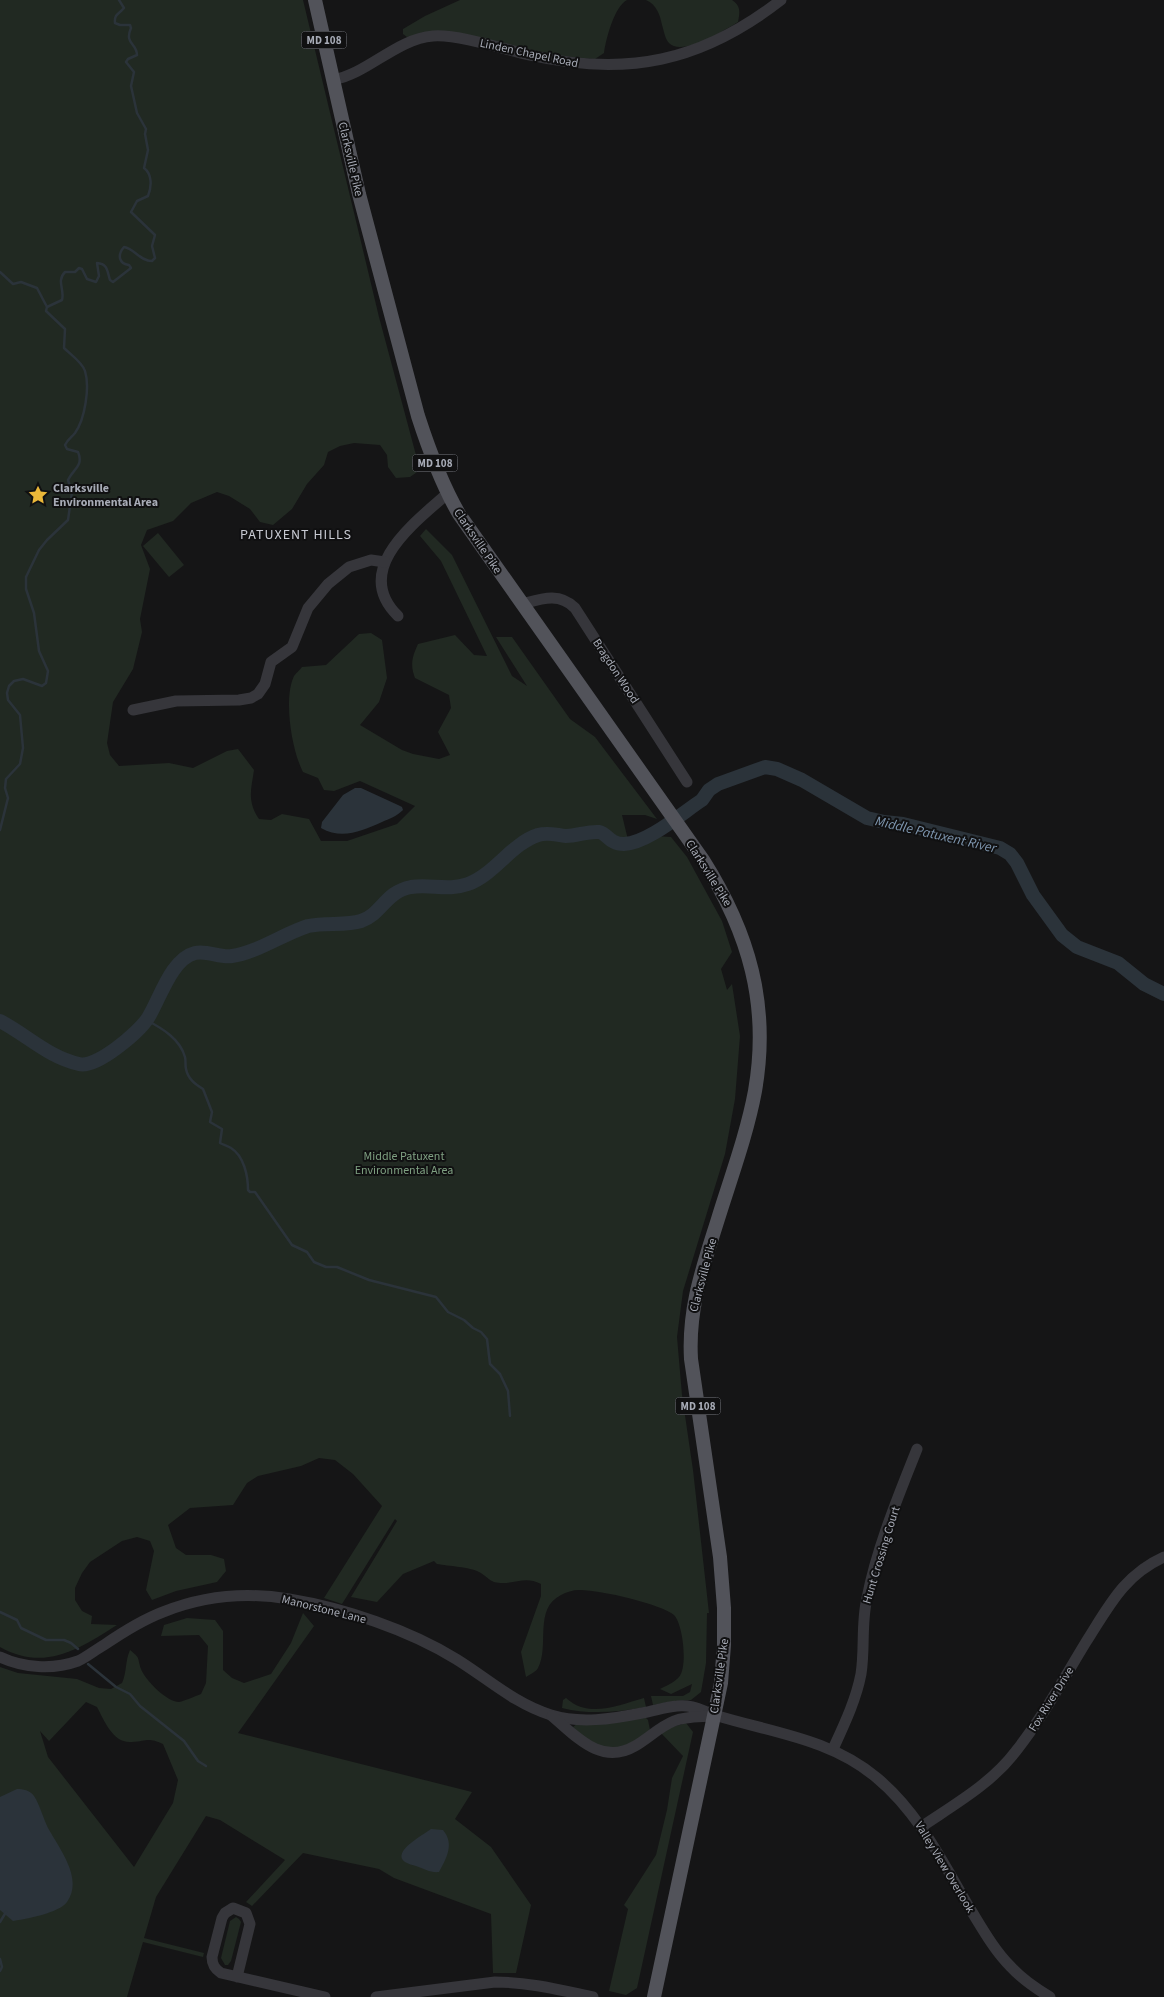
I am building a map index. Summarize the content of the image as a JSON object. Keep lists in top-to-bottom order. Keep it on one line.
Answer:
{"streets":{"main road":["MD 108","Clarksville Pike"],"street":["Linden Chapel Road","Bragdon Wood","Hunt Crossing Court","Manorstone Lane","Fox River Drive","Valley View Overlook"]},"crossings":[["Linden Chapel Road","Clarksville Pike"],["Clarksville Pike","Bragdon Wood"],["Clarksville Pike","Manorstone Lane"],["Clarksville Pike","Valley View Overlook"],["Hunt Crossing Court","Valley View Overlook"],["Manorstone Lane","Valley View Overlook"],["Fox River Drive","Valley View Overlook"]],"districts":["PATUXENT HILLS"],"water":["Middle Patuxent River"],"parks":["Middle Patuxent Environmental Area"],"places":{"place":["Clarksville Environmental Area"]}}
